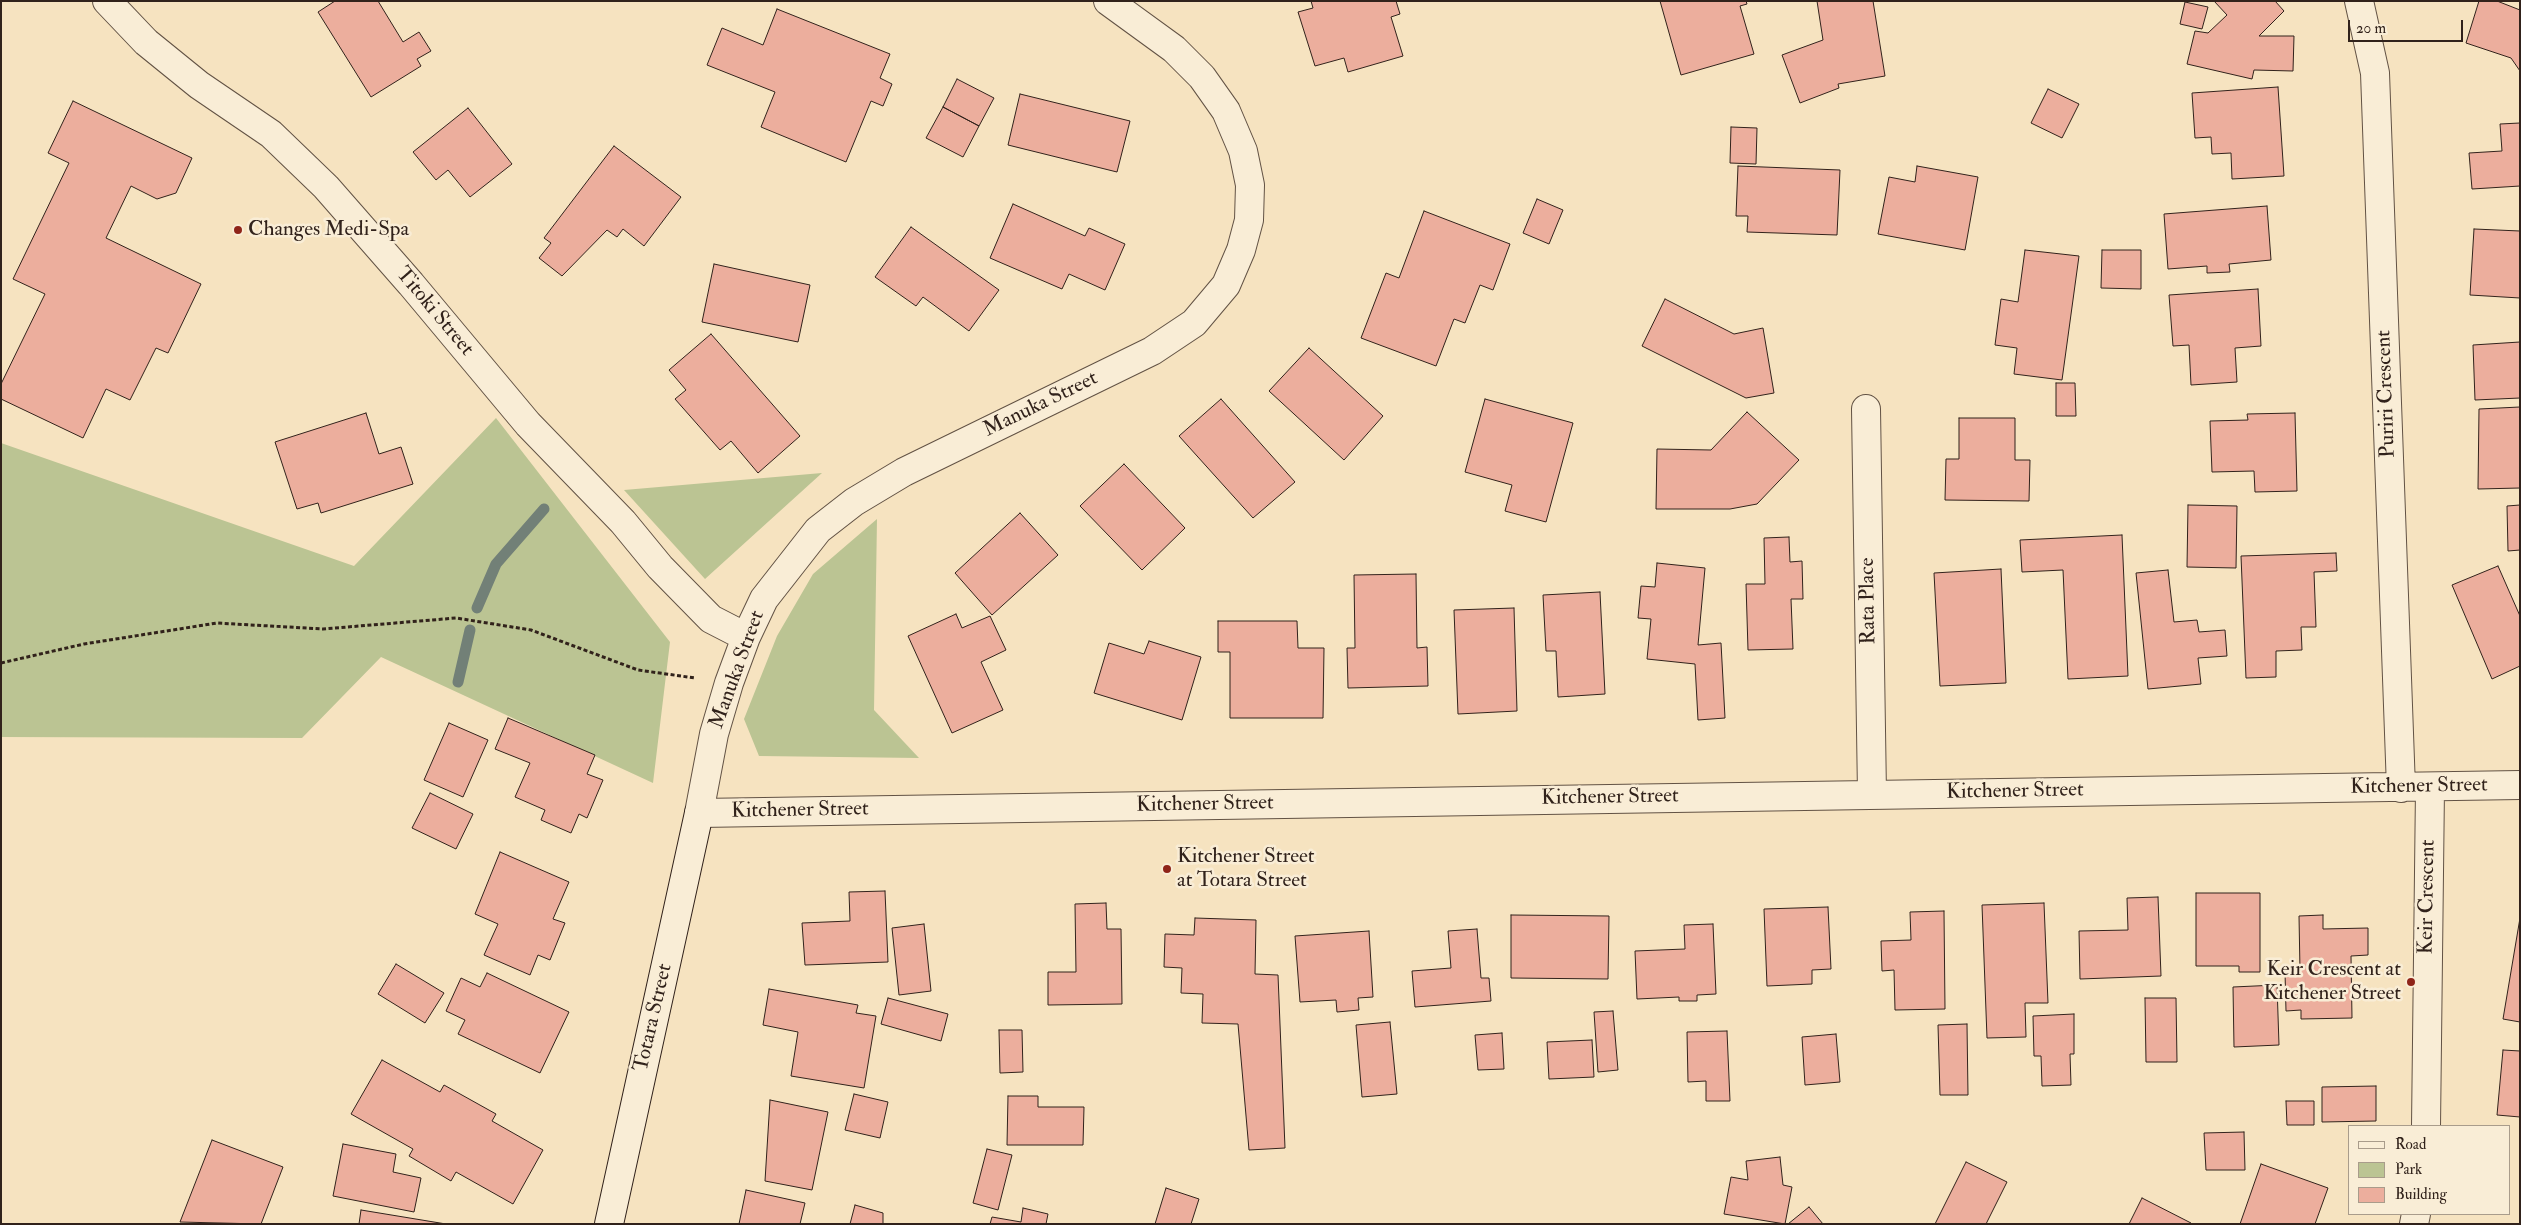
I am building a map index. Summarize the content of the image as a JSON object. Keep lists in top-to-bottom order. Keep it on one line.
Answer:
{"streets":{"street":["Titoki Street","Puriri Crescent","Manuka Street","Rata Place","Kitchener Street","Keir Crescent","Totara Street"]},"crossings":[["Titoki Street","Manuka Street"],["Puriri Crescent","Kitchener Street"],["Manuka Street","Kitchener Street"],["Manuka Street","Totara Street"],["Rata Place","Kitchener Street"],["Kitchener Street","Keir Crescent"],["Kitchener Street","Totara Street"]],"places":["Changes Medi-Spa","Kitchener Street at Totara Street","Keir Crescent at Kitchener Street"],"legend":["Road","Park","Building"],"scale_bar":"20 m"}
